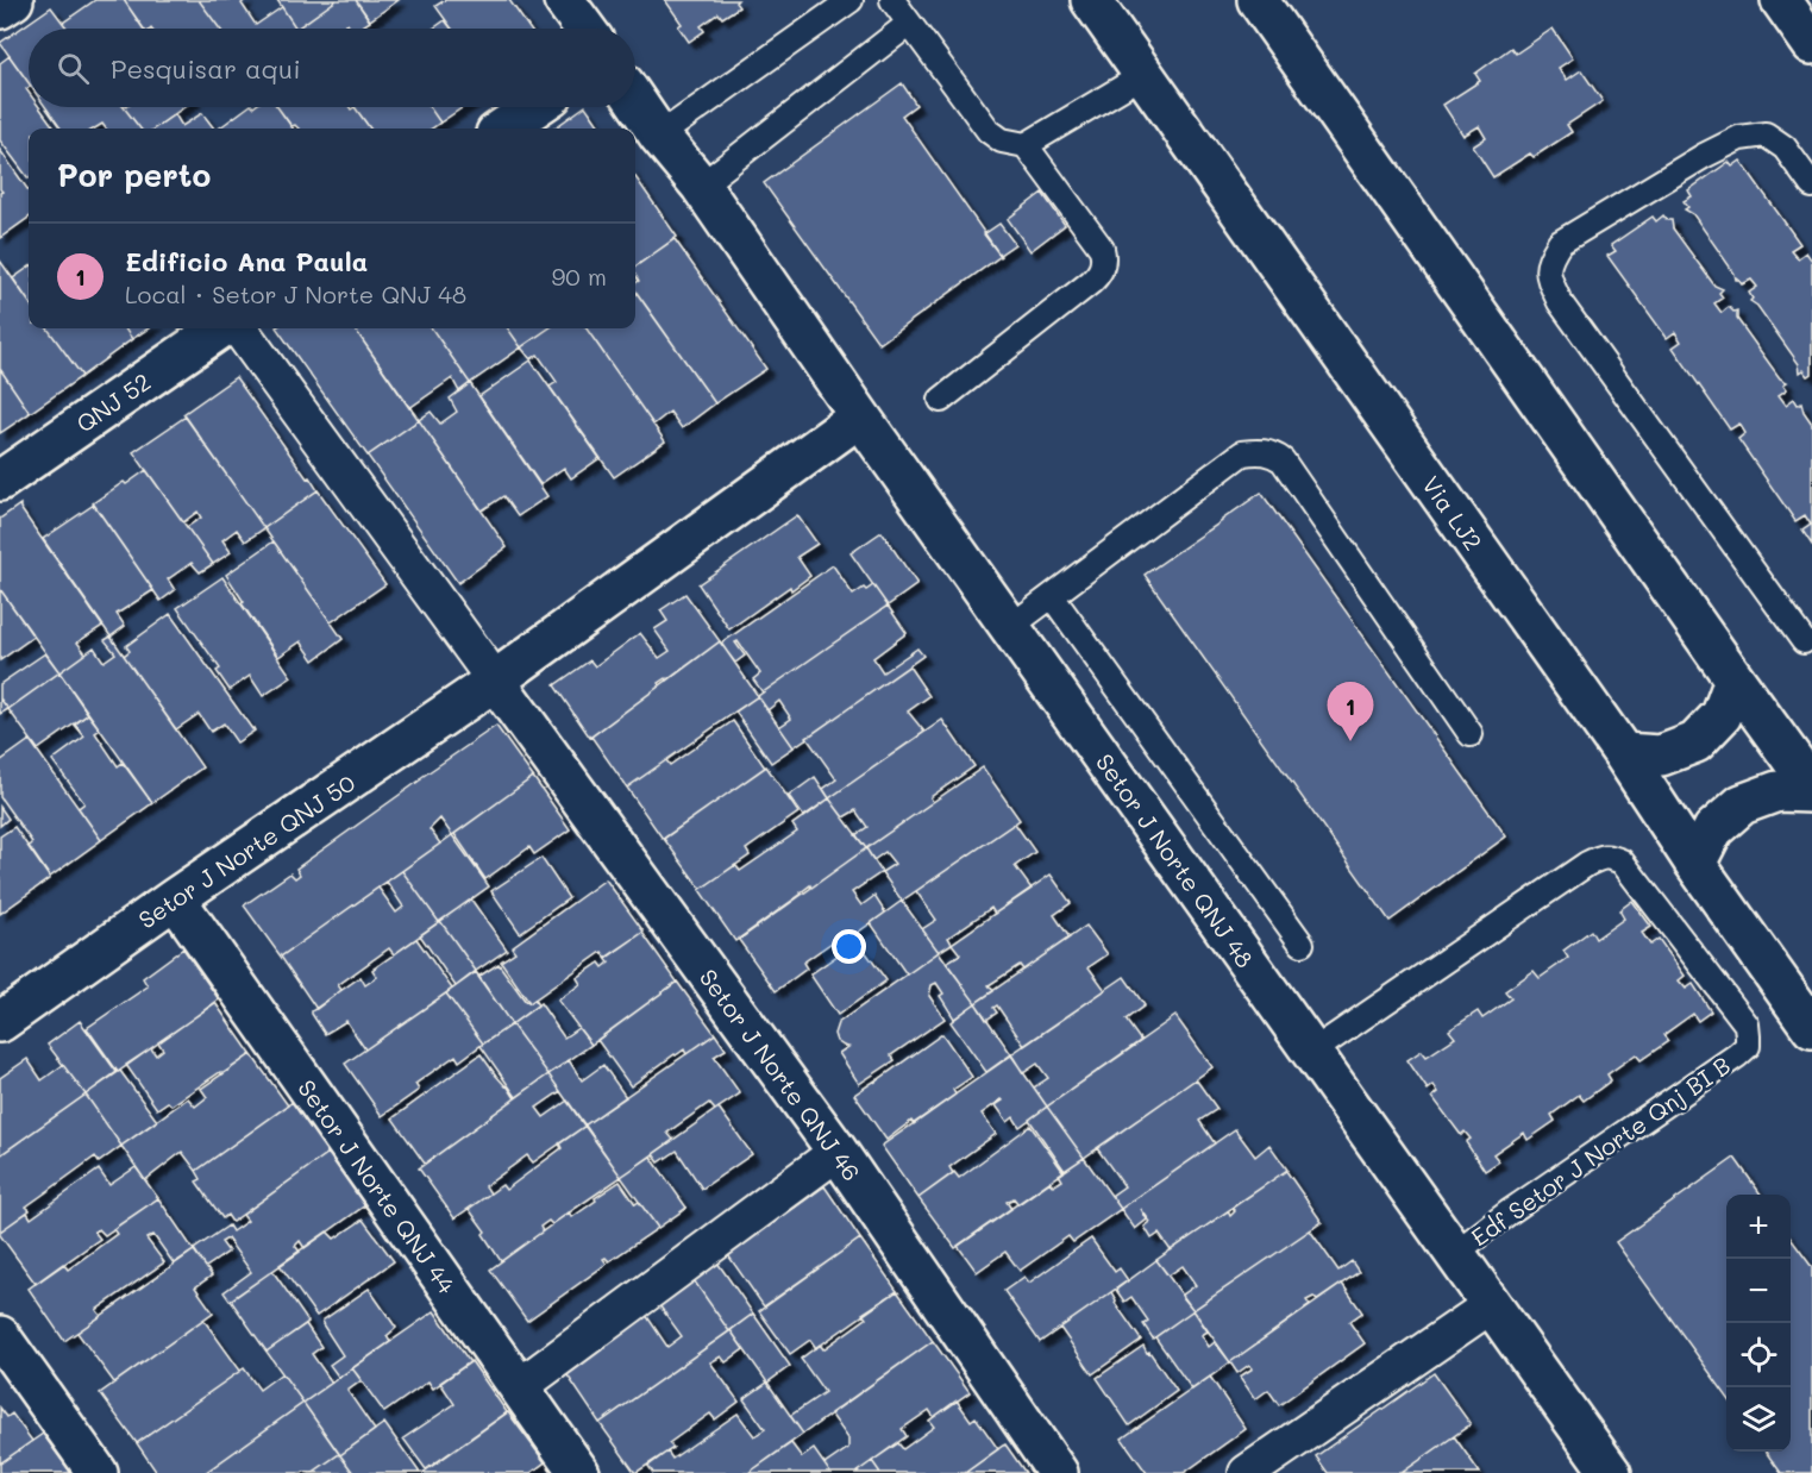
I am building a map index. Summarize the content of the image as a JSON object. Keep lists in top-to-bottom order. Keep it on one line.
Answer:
{"streets":{"street":["QNJ 52","Via LJ2","Setor J Norte QNJ 50","Setor J Norte QNJ 48","Setor J Norte QNJ 46","Setor J Norte QNJ 44"],"lane":["Edf Setor J Norte Qnj BI B"]},"crossings":[["Setor J Norte QNJ 50","Setor J Norte QNJ 48"],["Setor J Norte QNJ 50","Setor J Norte QNJ 46"],["Setor J Norte QNJ 50","Setor J Norte QNJ 44"],["Setor J Norte QNJ 48","Edf Setor J Norte Qnj BI B"]],"page":{"search":"Pesquisar aqui","heading":"Por perto","list":[{"mark":"1","name":"Edificio Ana Paula","note":"Local · Setor J Norte QNJ 48","value":"90 m"}],"pins":"1","map_buttons":["+","−"]}}
